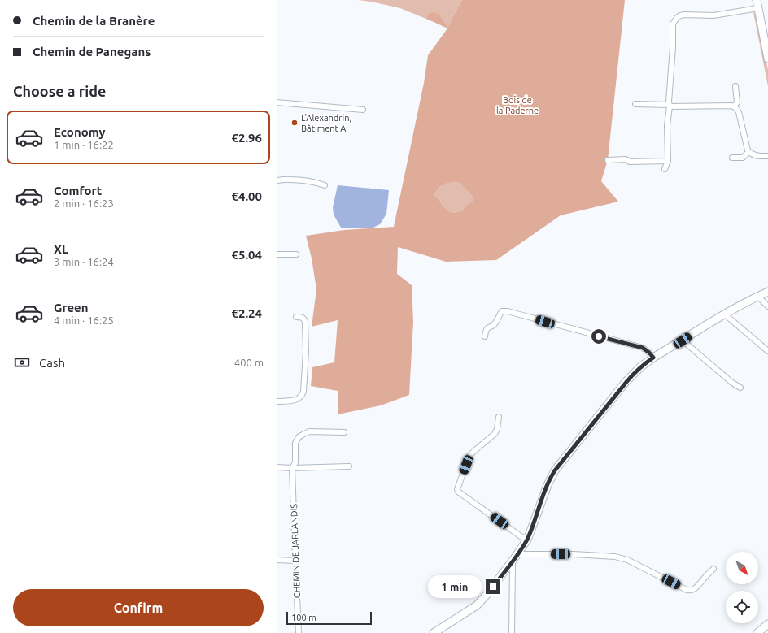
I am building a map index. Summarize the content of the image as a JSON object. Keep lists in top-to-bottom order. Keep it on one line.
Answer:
{"streets":{"street":["CHEMIN DE JARLANDIS"]},"parks":["Bois de la Paderne"],"places":["L'Alexandrin, Bâtiment A"],"scale_bar":"100 m","north":"bottom right","page":{"banner":["Chemin de la Branère","Chemin de Panegans"],"heading":"Choose a ride","list":[{"name":"Economy","note":"1 min · 16:22","value":"€2.96"},{"name":"Comfort","note":"2 min · 16:23","value":"€4.00"},{"name":"XL","note":"3 min · 16:24","value":"€5.04"},{"name":"Green","note":"4 min · 16:25","value":"€2.24"}],"pay":["Cash","400 m"],"bubble":"1 min","buttons":"Confirm","scale":"100 m"}}
